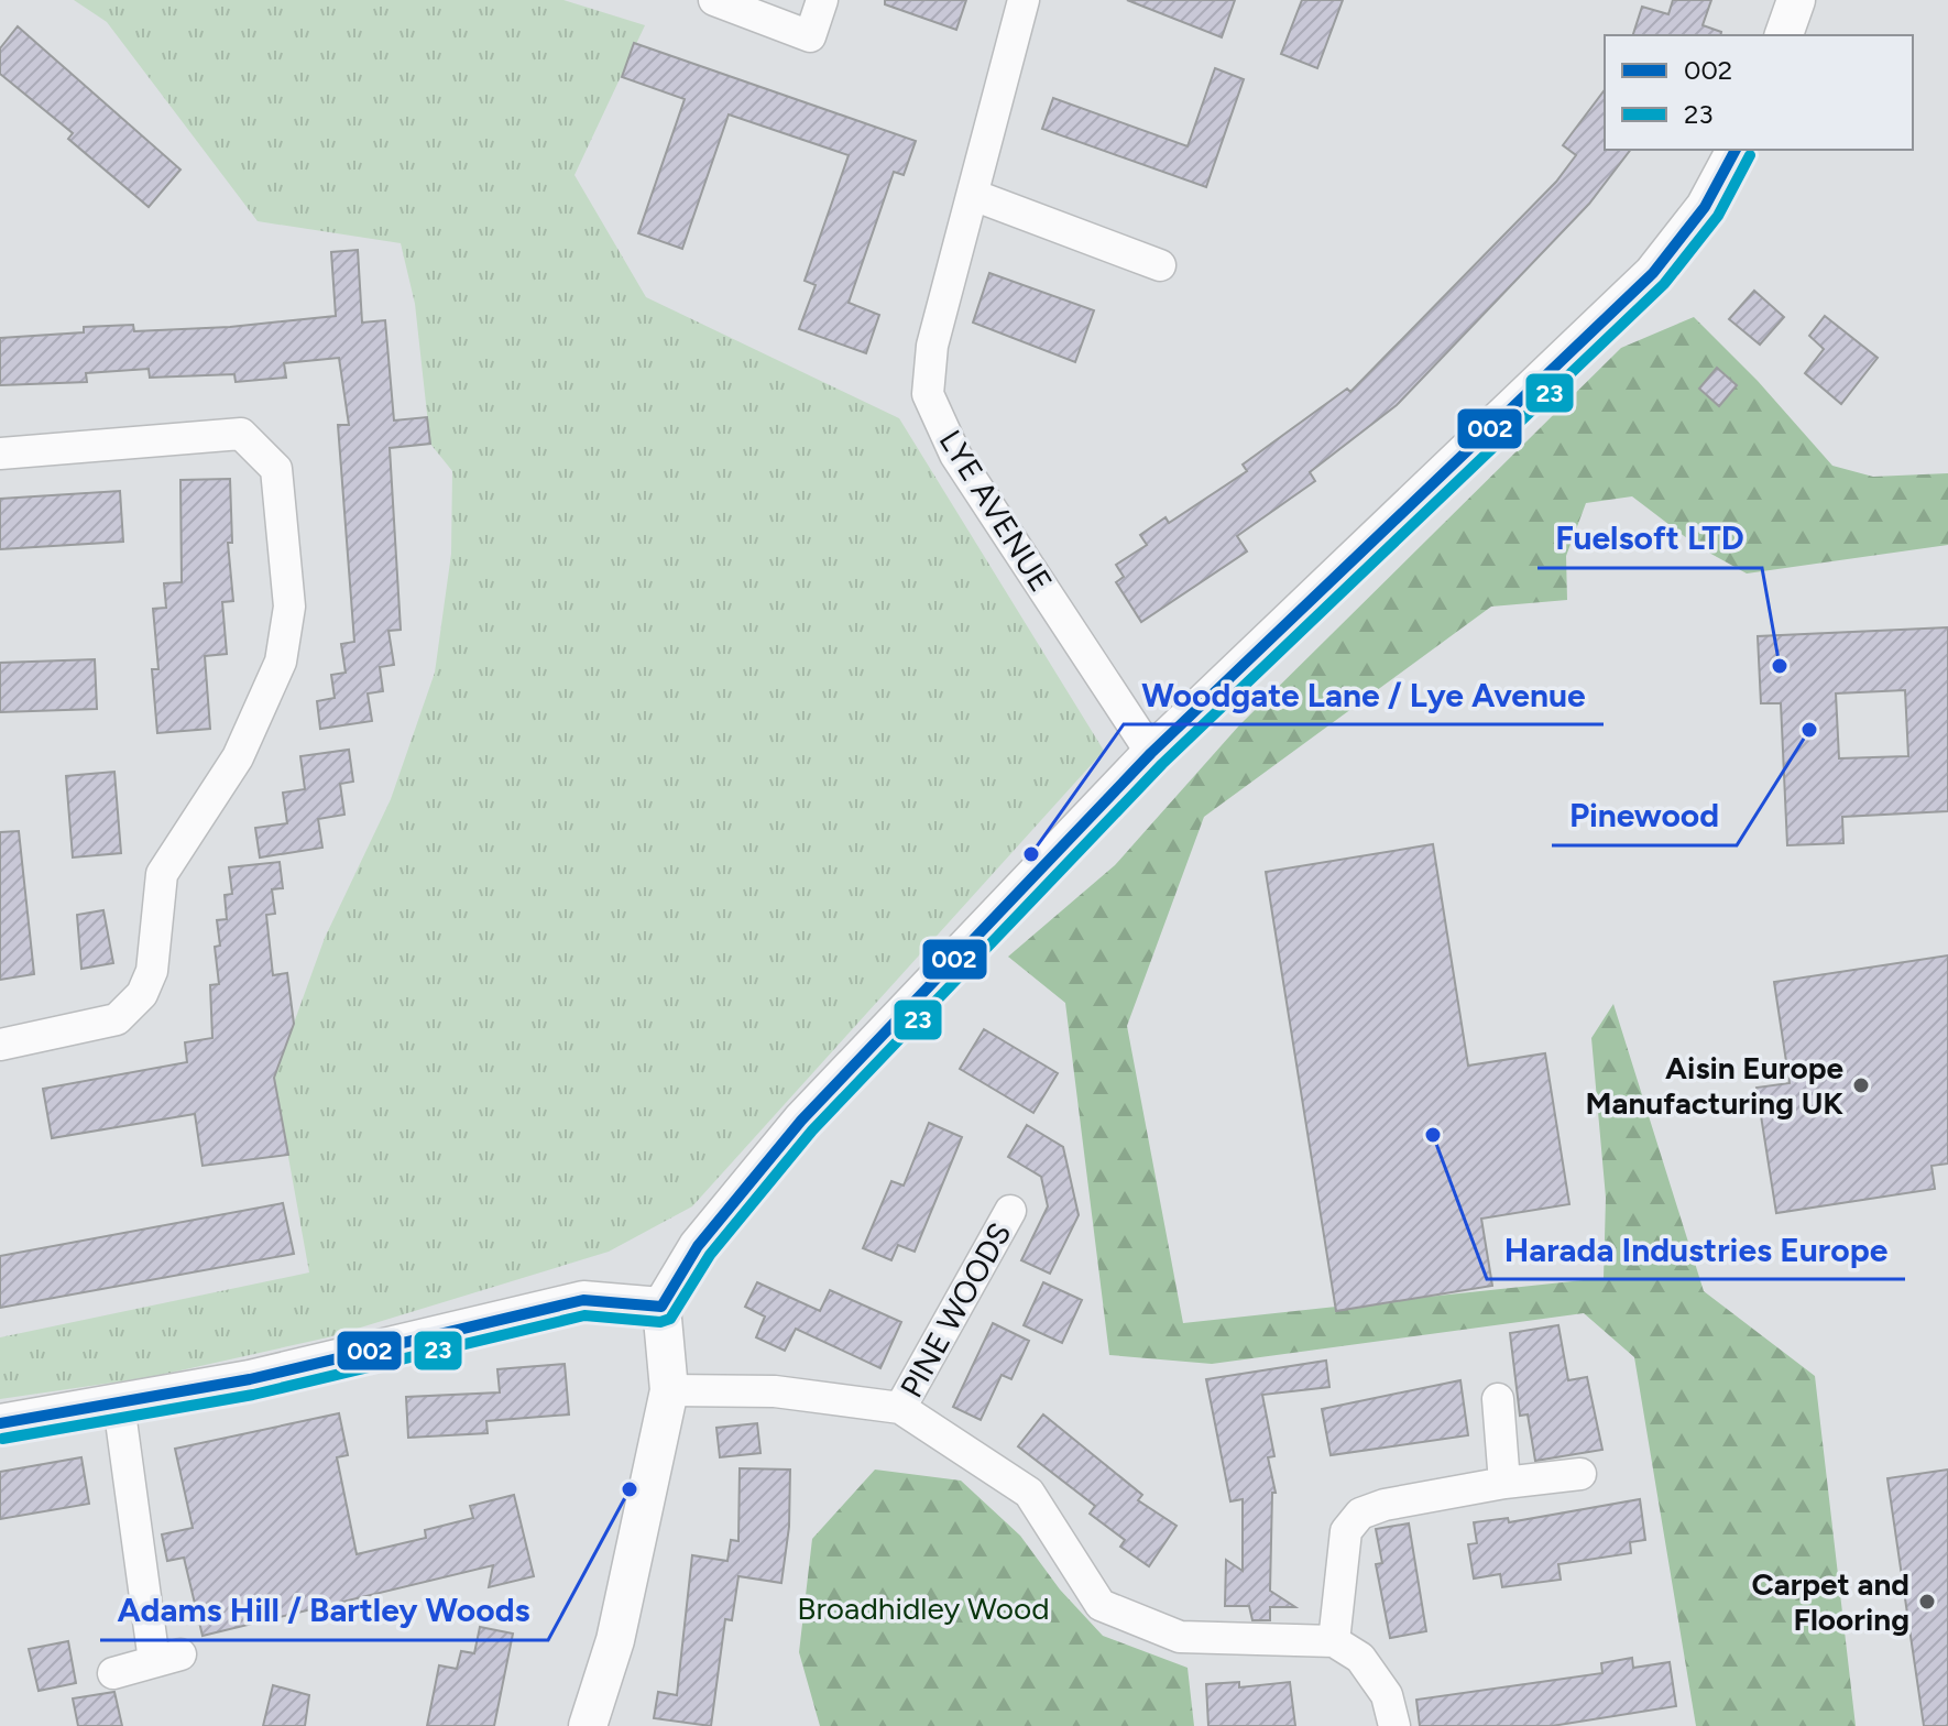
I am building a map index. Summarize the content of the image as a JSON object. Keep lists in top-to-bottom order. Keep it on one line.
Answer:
{"streets":{"street":["LYE AVENUE","PINE WOODS"]},"parks":["Broadhidley Wood"],"places":["Fuelsoft LTD","Pinewood","Woodgate Lane / Lye Avenue","Aisin Europe Manufacturing UK","Harada Industries Europe","Adams Hill / Bartley Woods","Carpet and Flooring"],"lines":["transit line 002","transit line 23"],"legend":["002","23"]}
